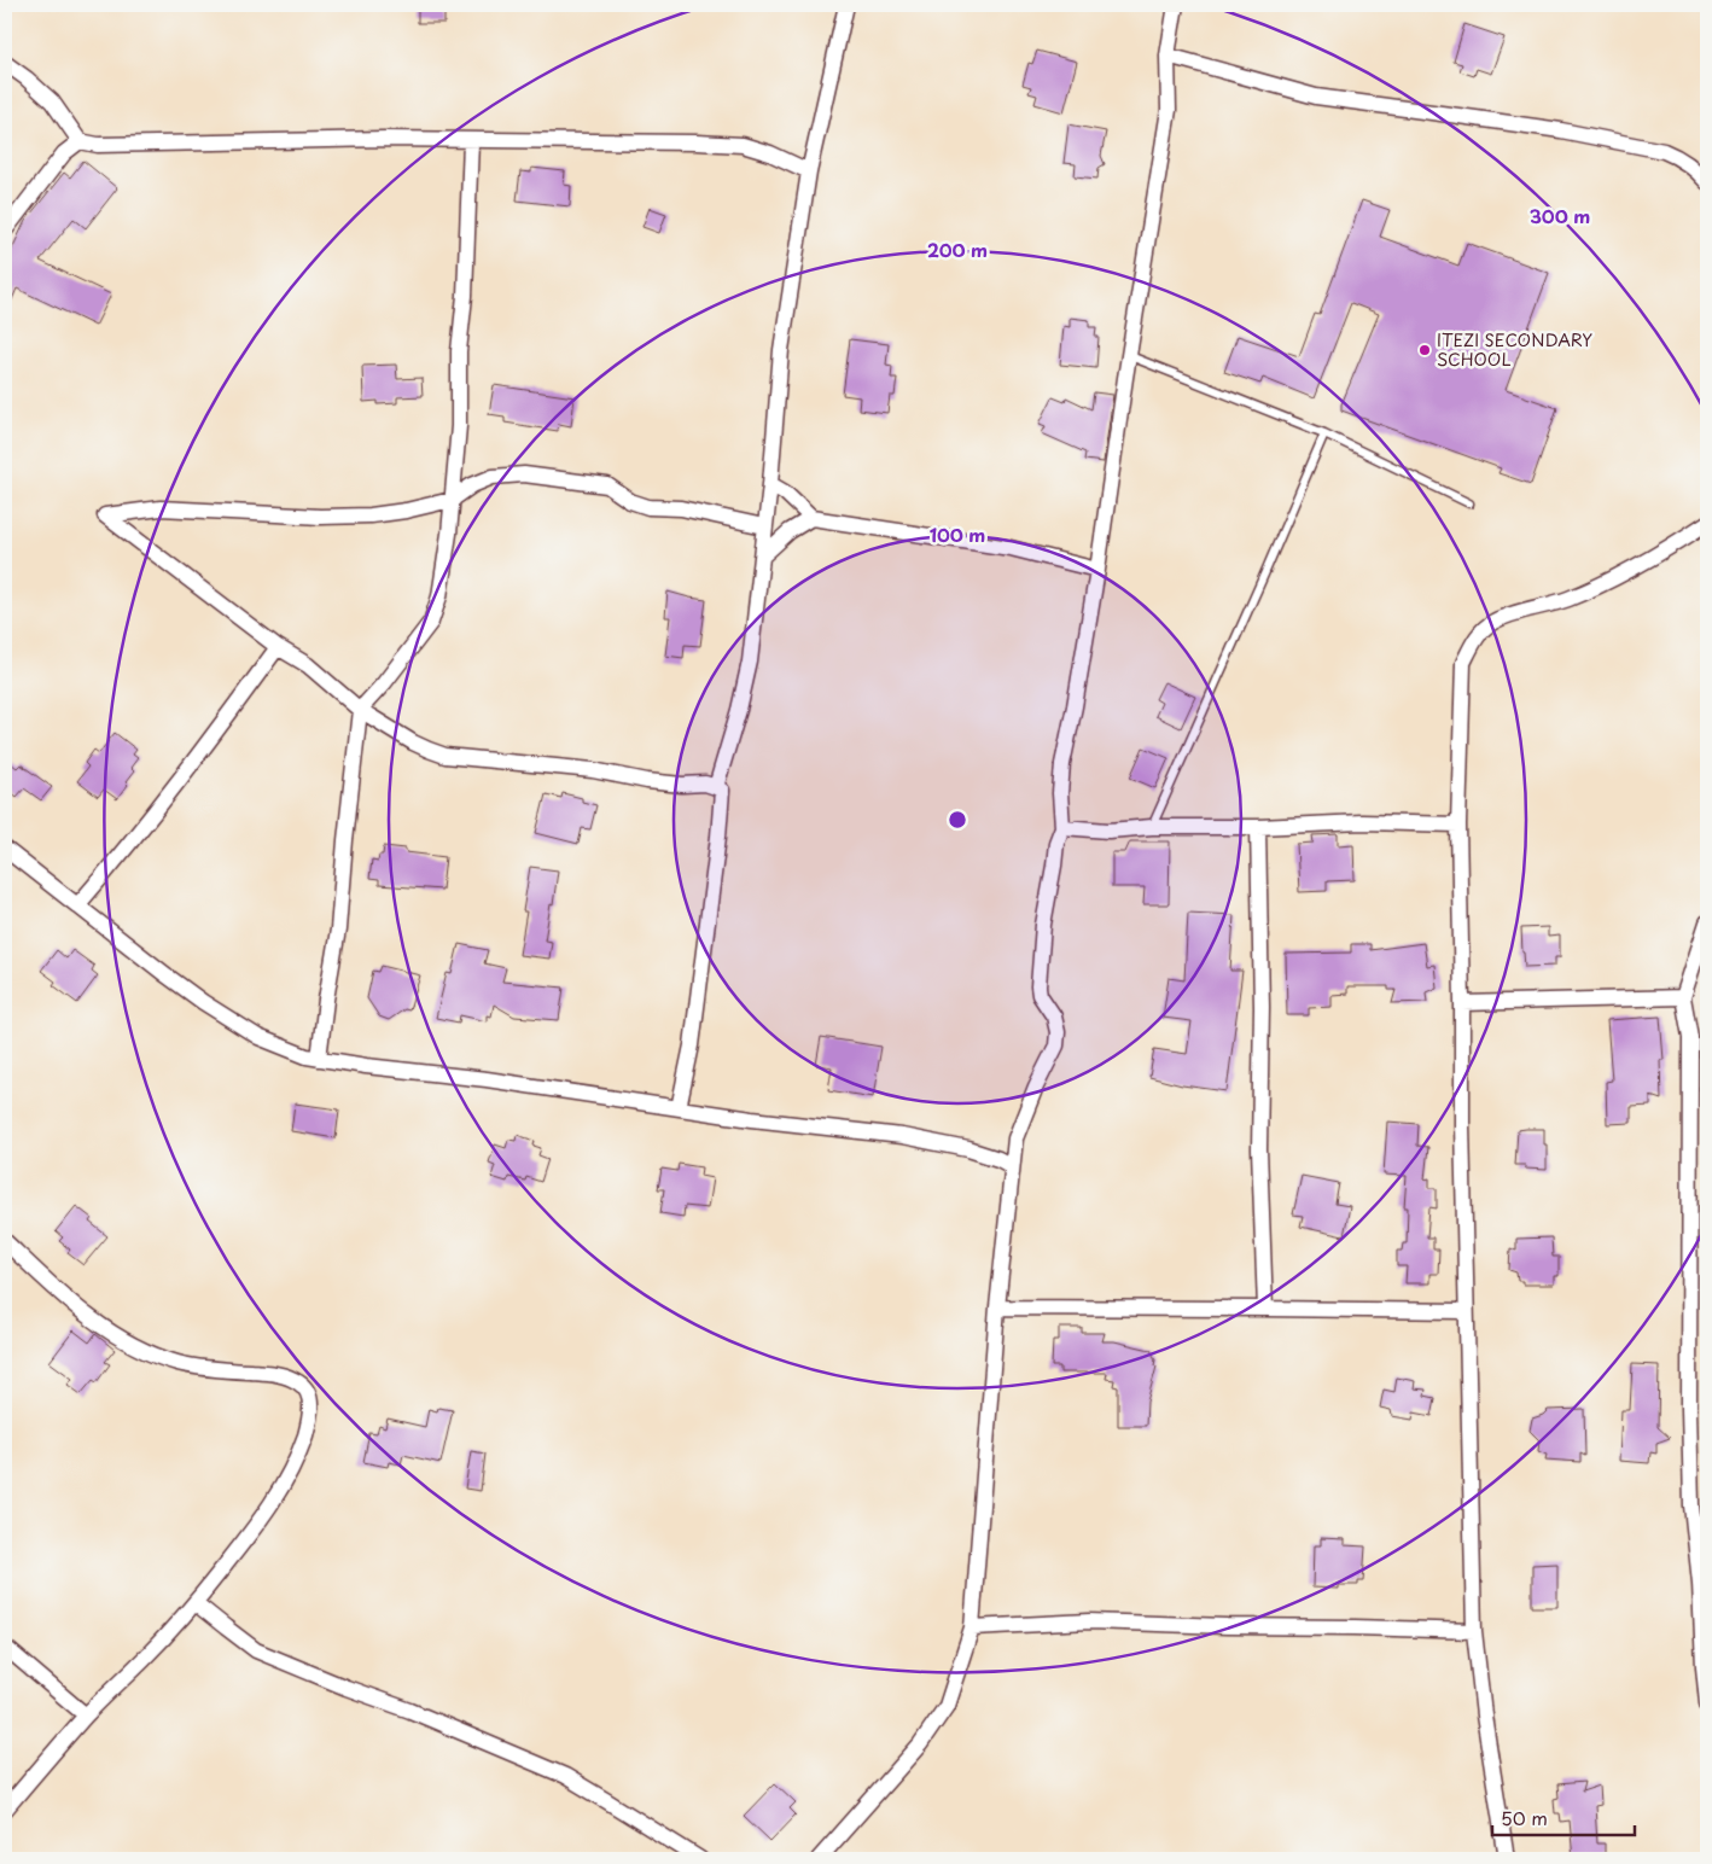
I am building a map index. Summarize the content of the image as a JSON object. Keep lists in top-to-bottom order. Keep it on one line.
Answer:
{"places":["ITEZI SECONDARY SCHOOL"],"scale_bar":"50 m","rings":["300 m","200 m","100 m"]}
